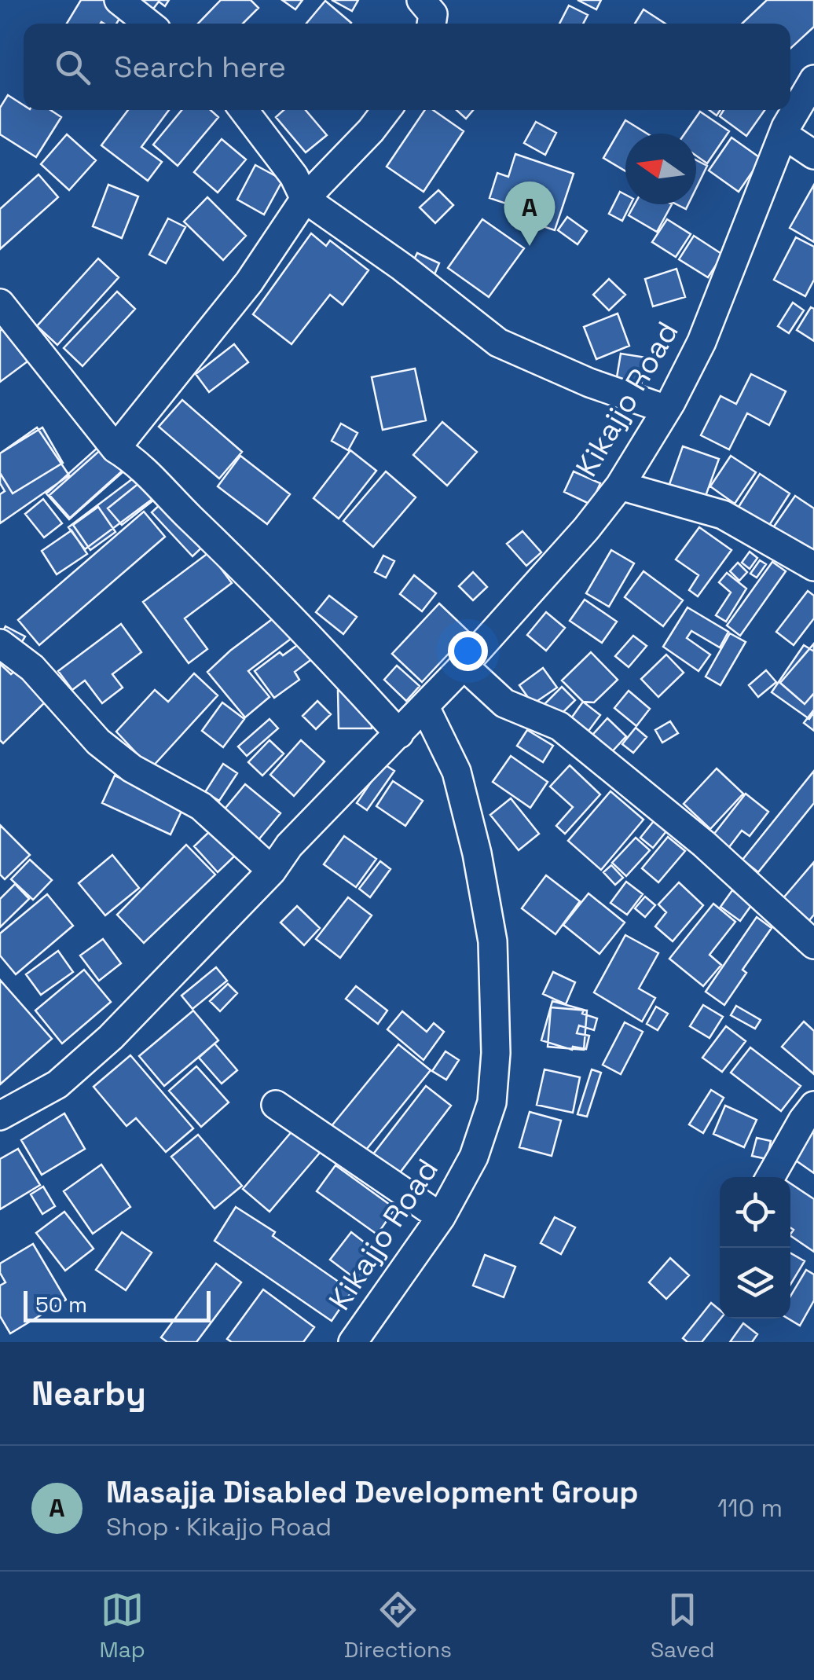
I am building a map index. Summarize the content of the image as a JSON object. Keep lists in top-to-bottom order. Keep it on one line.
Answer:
{"streets":{"street":["Kikajjo Road"]},"scale_bar":"50 m","north":"left","page":{"search":"Search here","pins":"A","scale":"50 m","heading":"Nearby","list":[{"mark":"A","name":"Masajja Disabled Development Group","note":"Shop · Kikajjo Road","value":"110 m"}],"nav":["Map","Directions","Saved"]}}
